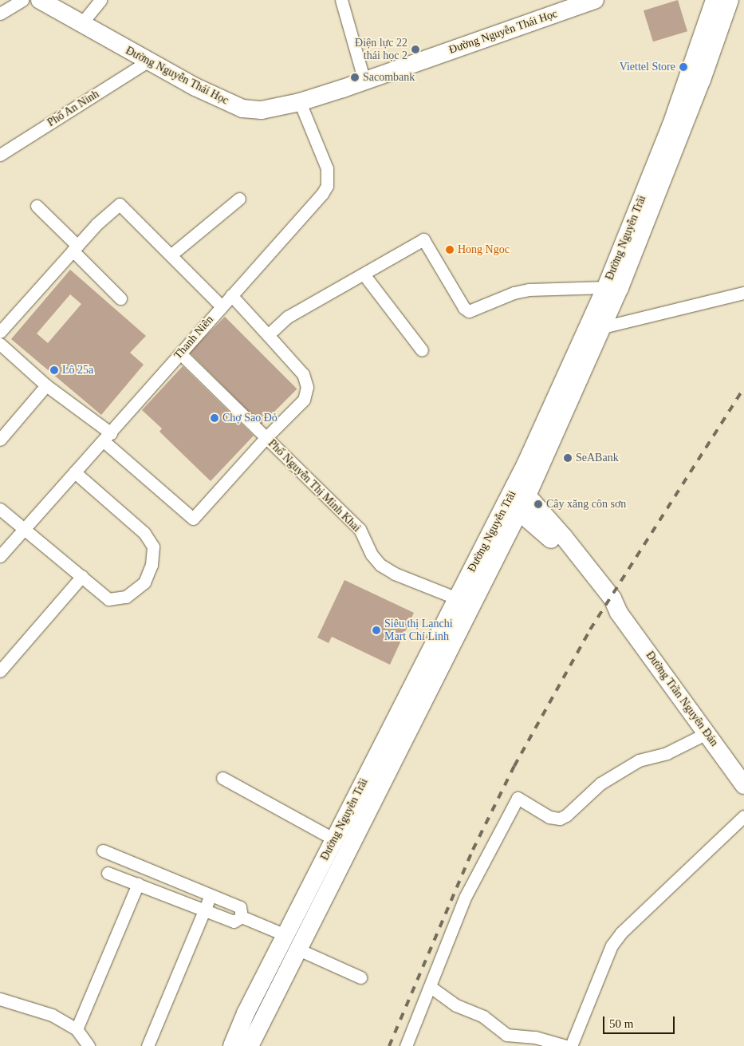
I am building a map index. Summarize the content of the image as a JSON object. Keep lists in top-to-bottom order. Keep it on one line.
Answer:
{"streets":{"highway":["Đường Nguyễn Thái Học","Đường Nguyễn Trãi","Đường Trần Nguyên Đán"],"street":["Phố An Ninh","Thanh Niên","Phố Nguyễn Thị Minh Khai"]},"crossings":[["Đường Nguyễn Thái Học","Phố An Ninh"],["Đường Nguyễn Thái Học","Thanh Niên"],["Đường Nguyễn Trãi","Phố Nguyễn Thị Minh Khai"],["Đường Nguyễn Trãi","Đường Trần Nguyên Đán"],["Thanh Niên","Phố Nguyễn Thị Minh Khai"]],"places":["Điện lực 22 thái học 2","Viettel Store","Sacombank","Hong Ngoc","Lô 25a","Chợ Sao Đỏ","SeABank","Cây xăng côn sơn","Siêu thị Lanchi Mart Chí Linh"],"scale_bar":"50 m"}
